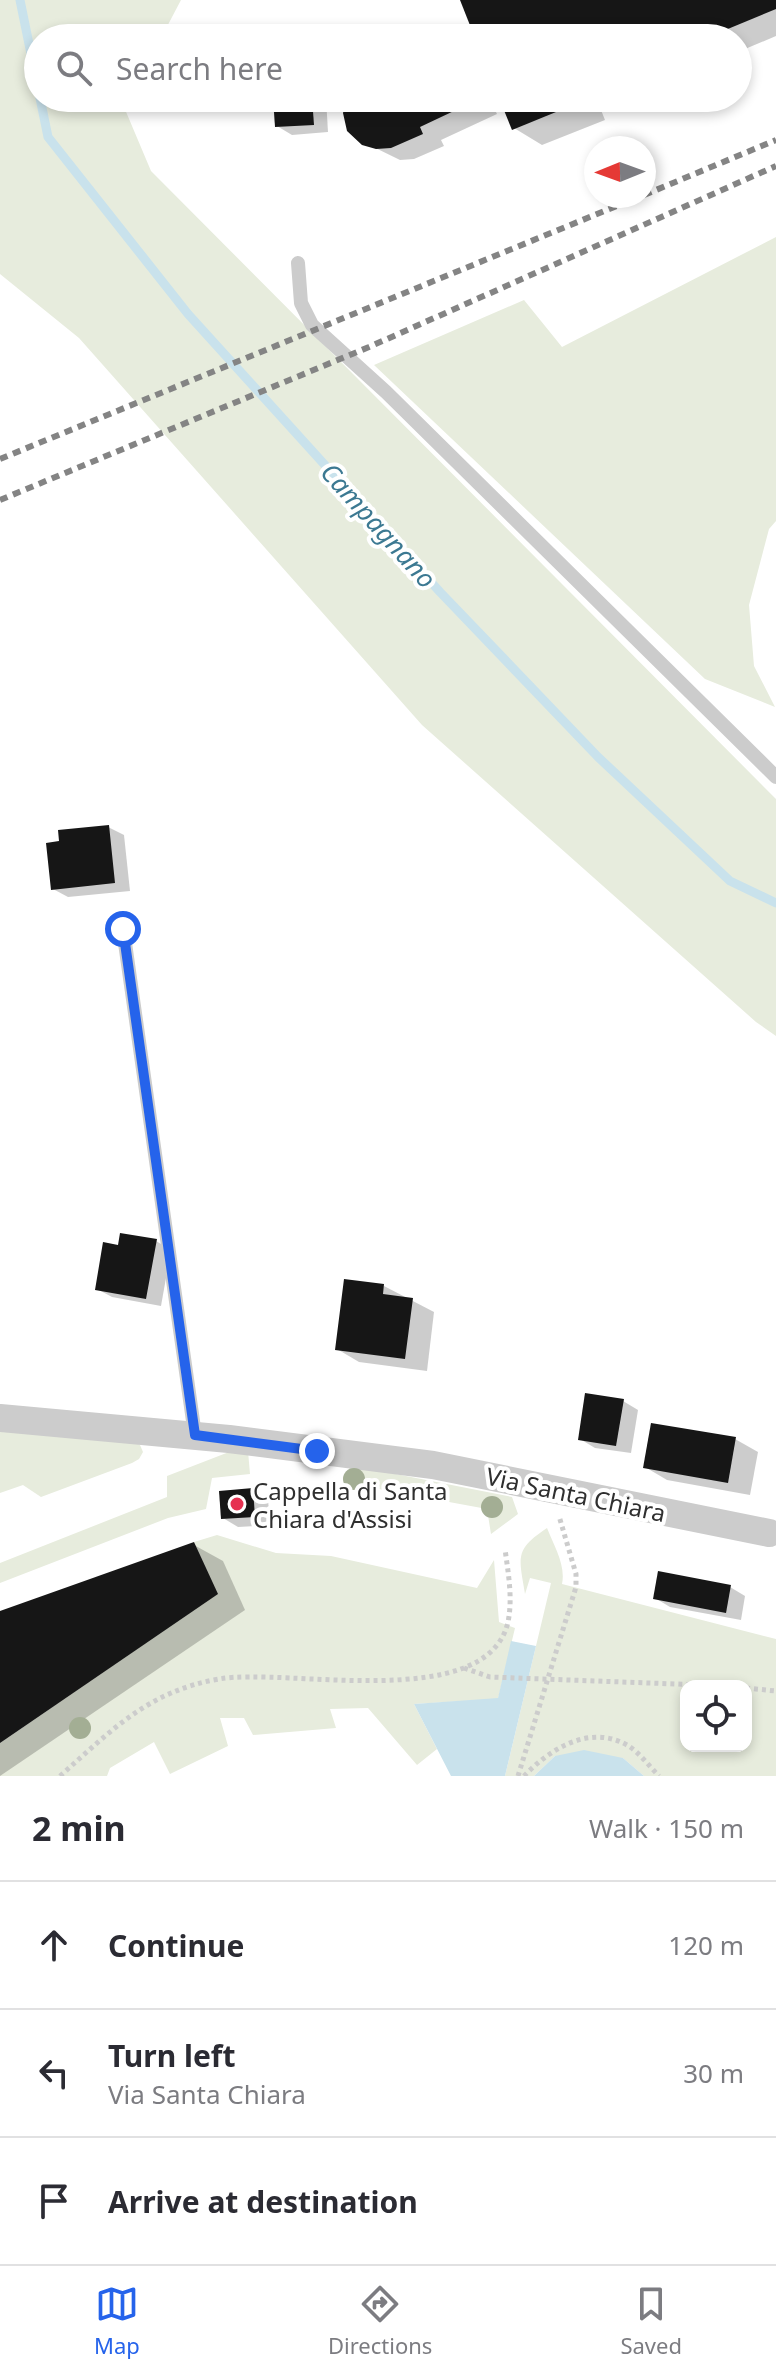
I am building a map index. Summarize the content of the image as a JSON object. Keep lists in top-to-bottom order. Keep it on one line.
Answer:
{"streets":{"street":["Via Santa Chiara"]},"water":["Campagnano"],"places":["Cappella di Santa Chiara d'Assisi"],"north":"left","page":{"search":"Search here","heading":["2 min","Walk · 150 m"],"list":[["Continue","120 m"],["Turn left","Via Santa Chiara","30 m"],"Arrive at destination"],"nav":["Map","Directions","Saved"]}}
